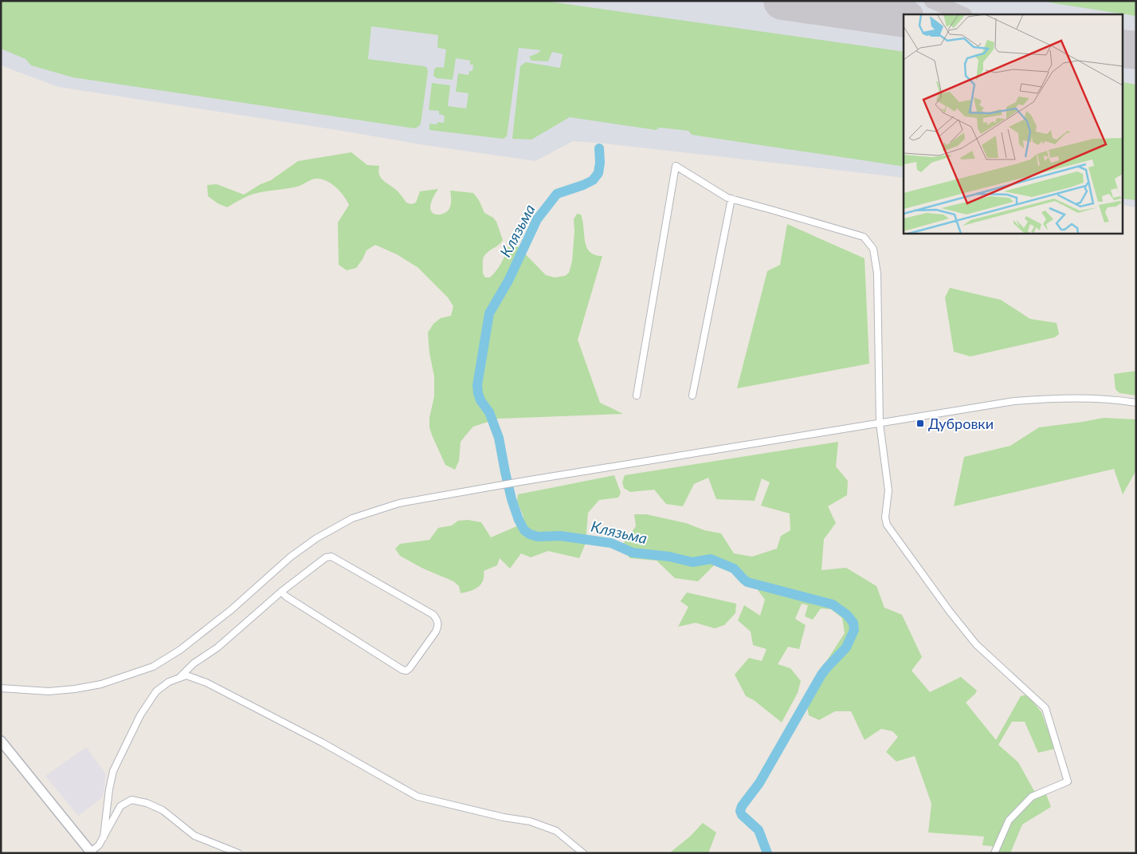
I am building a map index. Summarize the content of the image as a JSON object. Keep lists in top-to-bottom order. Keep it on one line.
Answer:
{"water":["Клязьма"],"places":{"transit":["Дубровки"]}}
